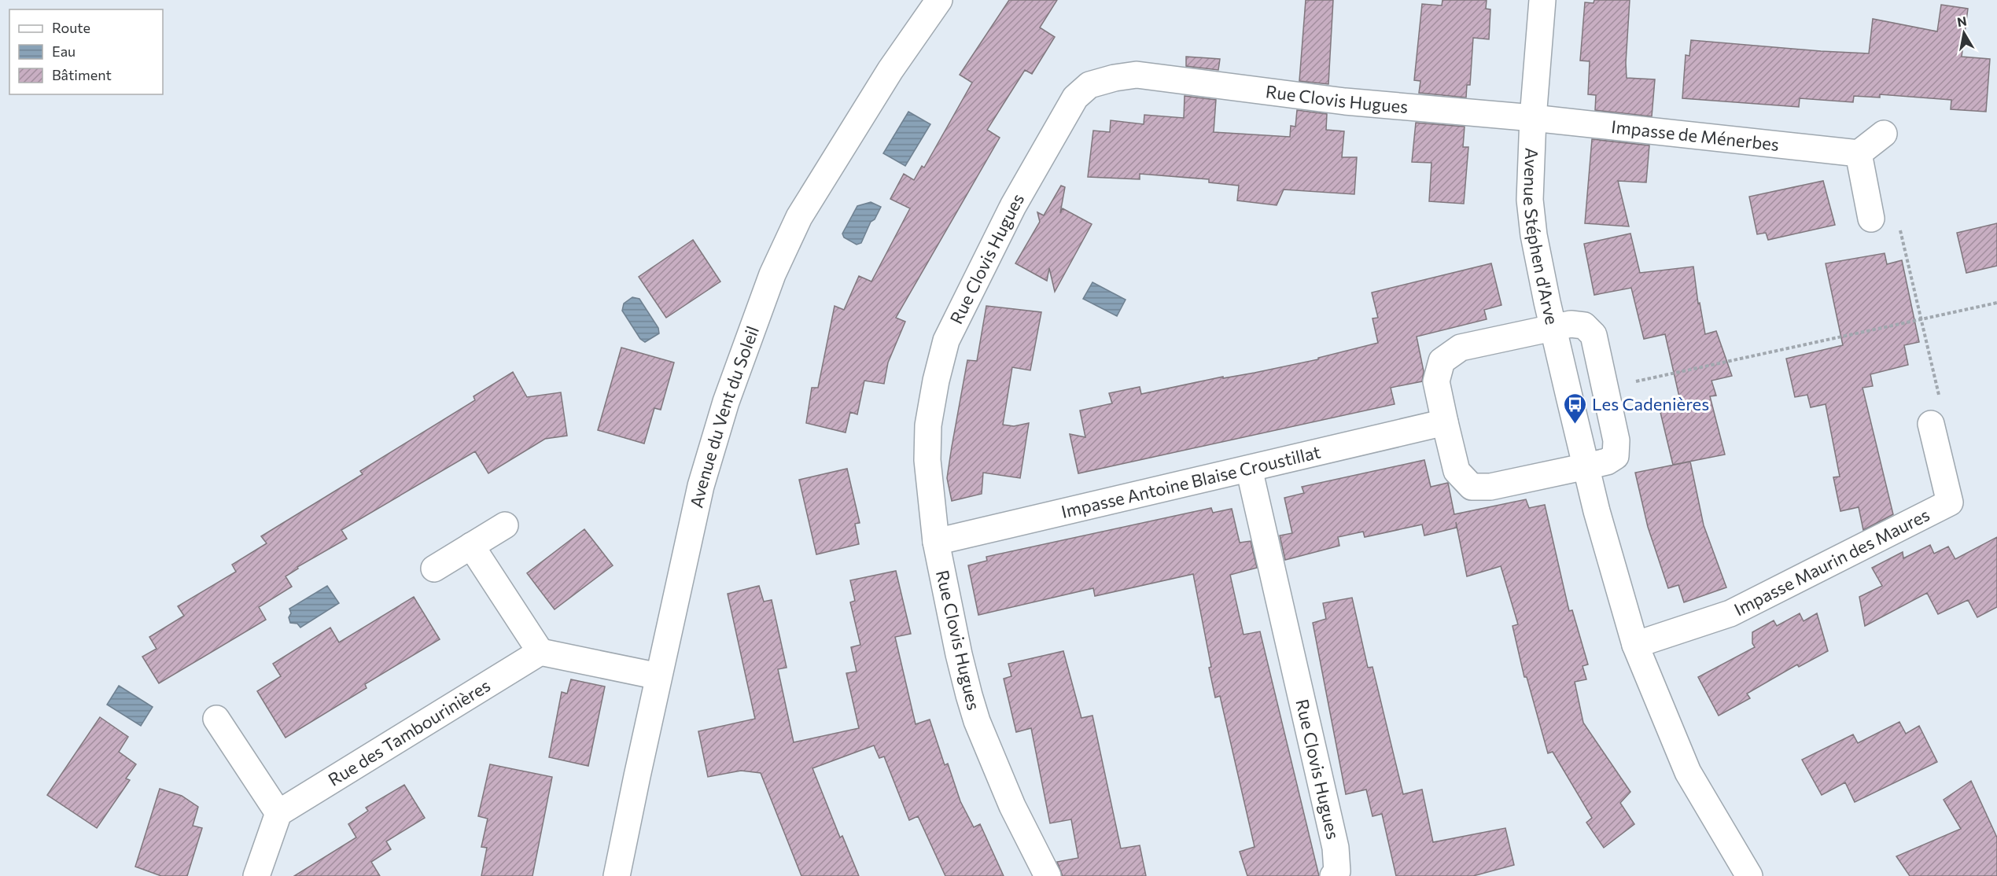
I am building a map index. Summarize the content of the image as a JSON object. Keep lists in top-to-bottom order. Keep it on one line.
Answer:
{"streets":{"street":["Rue Clovis Hugues","Impasse de Ménerbes","Avenue Stéphen d'Arve","Avenue du Vent du Soleil","Impasse Antoine Blaise Croustillat","Impasse Maurin des Maures","Rue des Tambourinières"]},"crossings":[["Rue Clovis Hugues","Impasse de Ménerbes"],["Rue Clovis Hugues","Avenue Stéphen d'Arve"],["Rue Clovis Hugues","Impasse Antoine Blaise Croustillat"],["Impasse de Ménerbes","Avenue Stéphen d'Arve"],["Avenue Stéphen d'Arve","Impasse Maurin des Maures"]],"places":{"bus stop":["Les Cadenières"]},"legend":["Route","Eau","Bâtiment"],"north":"top"}
